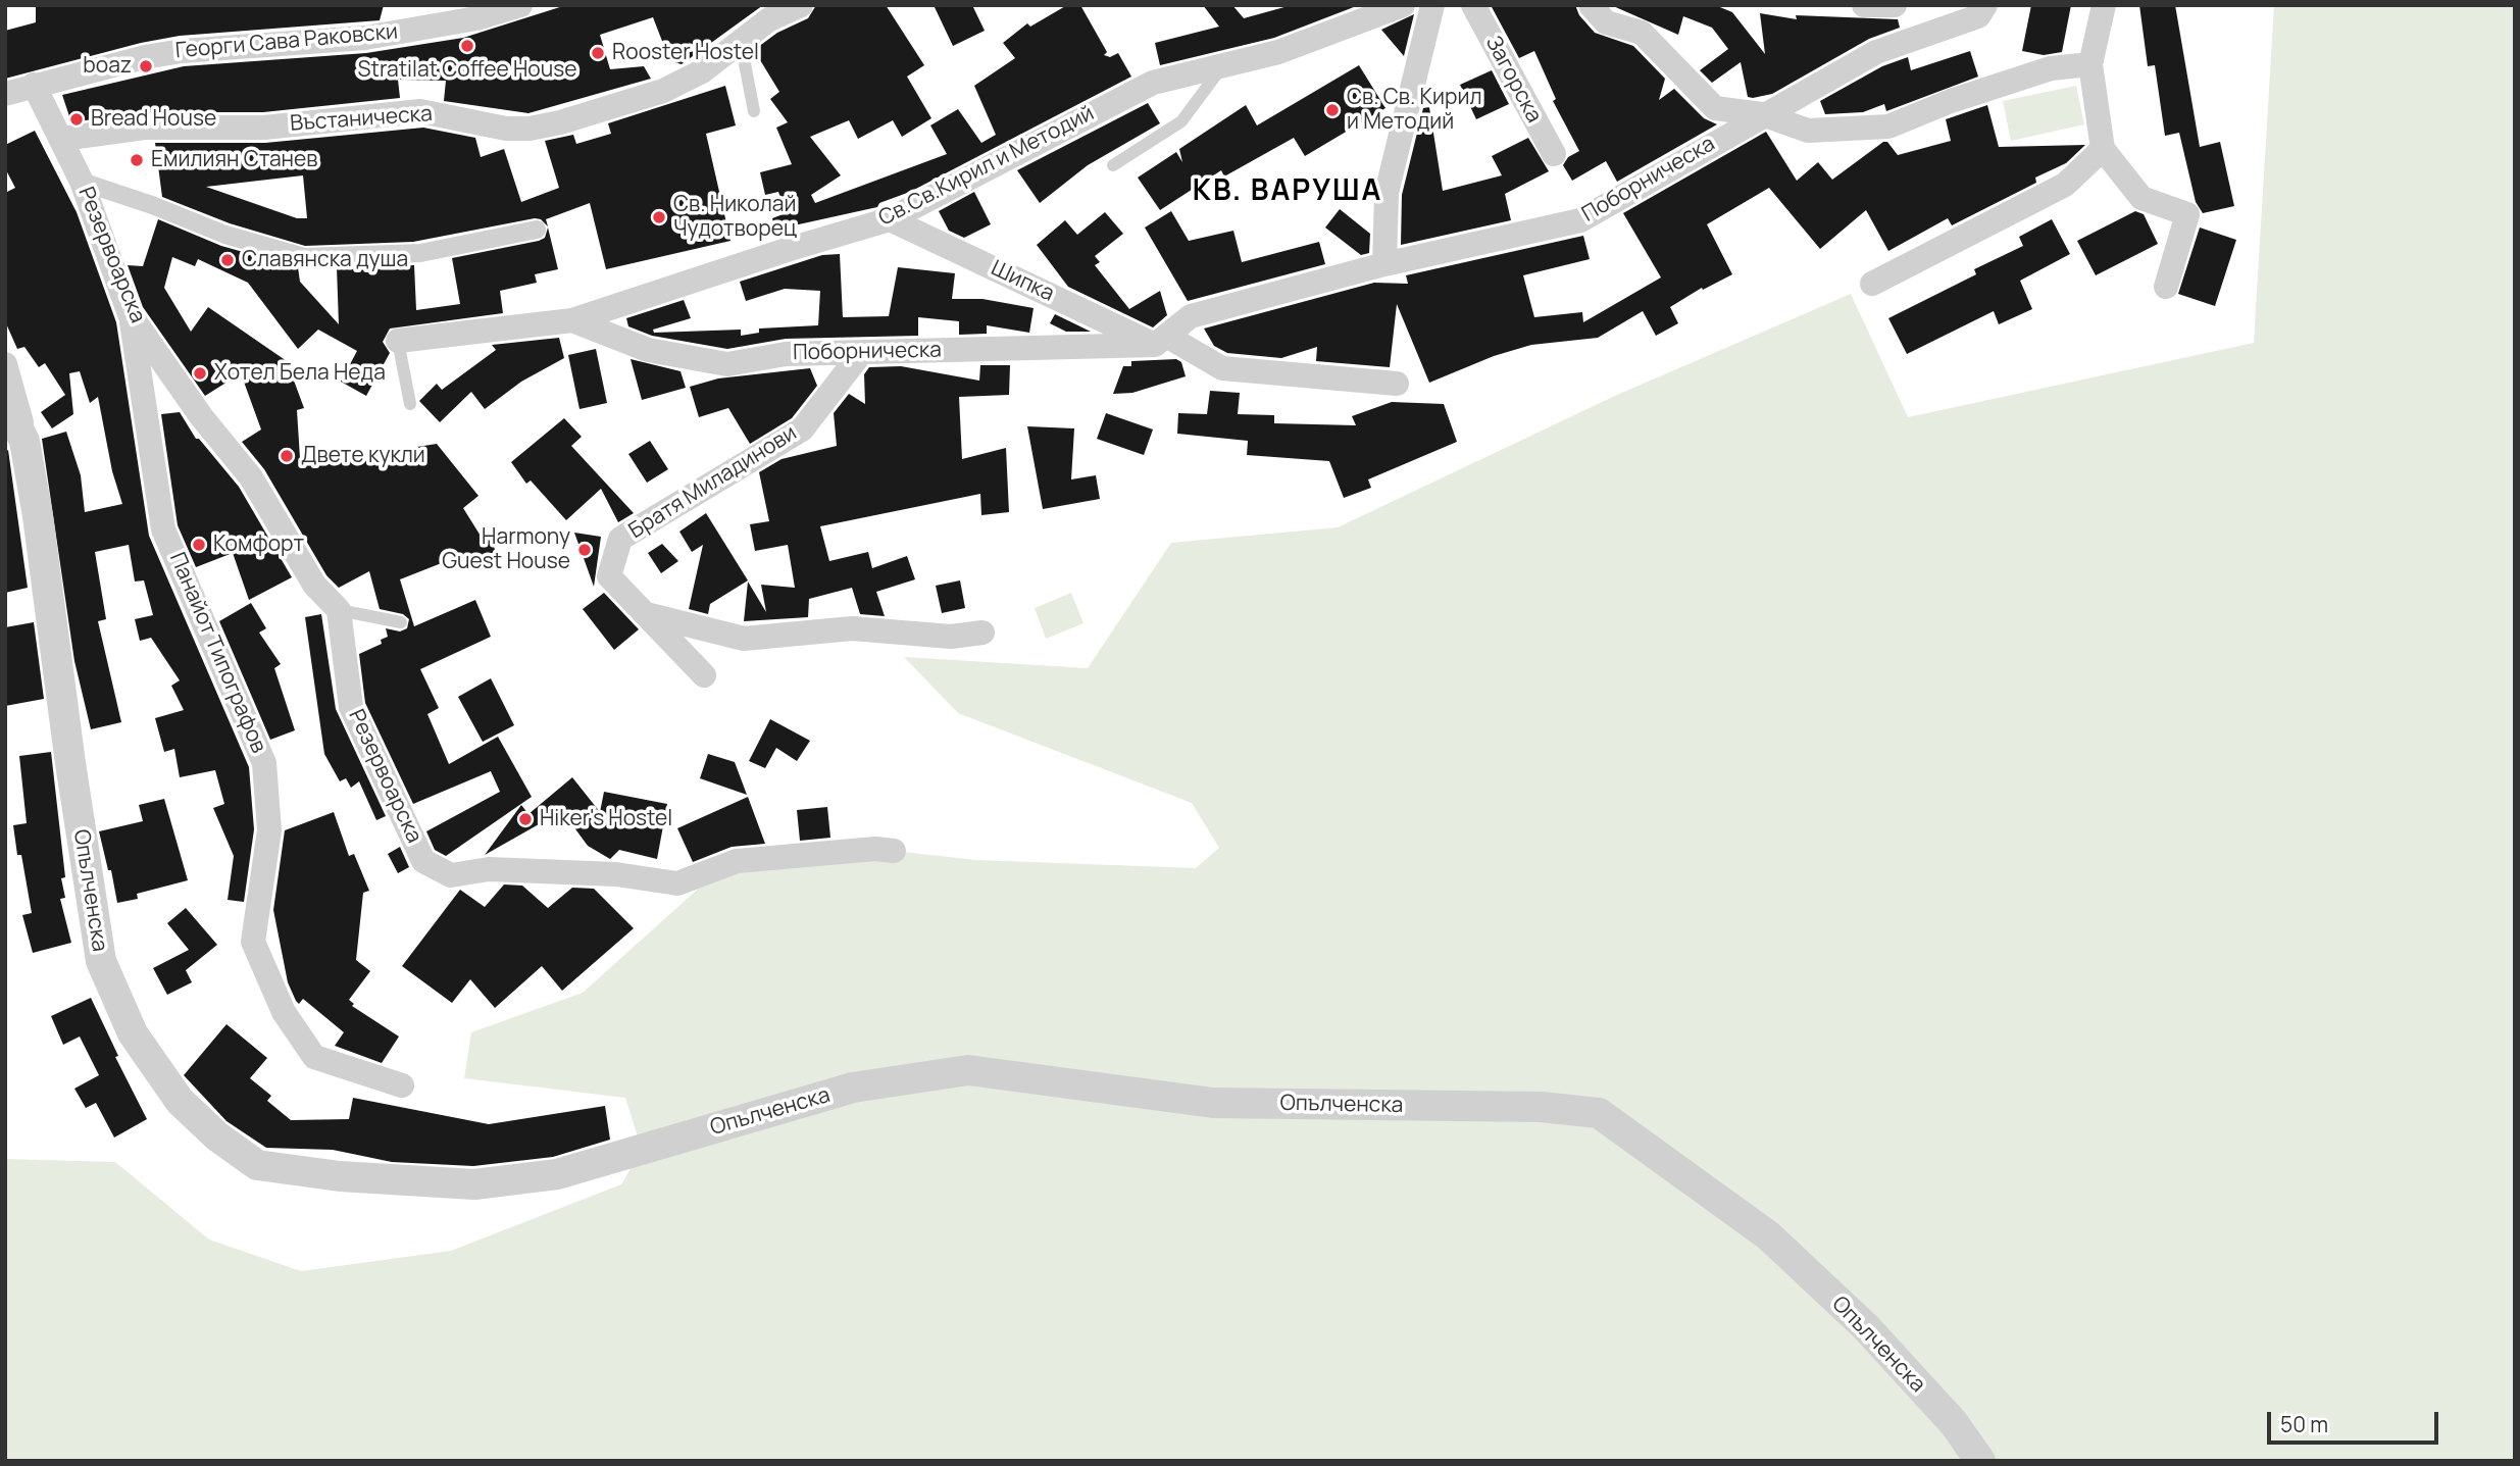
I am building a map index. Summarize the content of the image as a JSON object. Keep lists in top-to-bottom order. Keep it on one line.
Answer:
{"streets":{"street":["Георги Сава Раковски","Загорска","Въстаническа","Св.Св.Кирил и Методий","Поборническа","Резервоарска","Шипка","Братя Миладинови","Панайот Типографов","Опълченска"]},"crossings":[["Георги Сава Раковски","Резервоарска"],["Въстаническа","Резервоарска"],["Св.Св.Кирил и Методий","Поборническа"],["Св.Св.Кирил и Методий","Шипка"],["Поборническа","Шипка"],["Поборническа","Братя Миладинови"],["Резервоарска","Панайот Типографов"]],"districts":["КВ. ВАРУША"],"places":["Stratilat Coffee House","Rooster Hostel","boaz","Св. Св. Кирил и Методий","Bread House","Емилиян Станев","Св. Николай Чудотворец","Славянска душа","Xотел Бела Неда","Двете кукли","Комфорт","Harmony Guest House","Hiker's Hostel"],"scale_bar":"50 m"}
